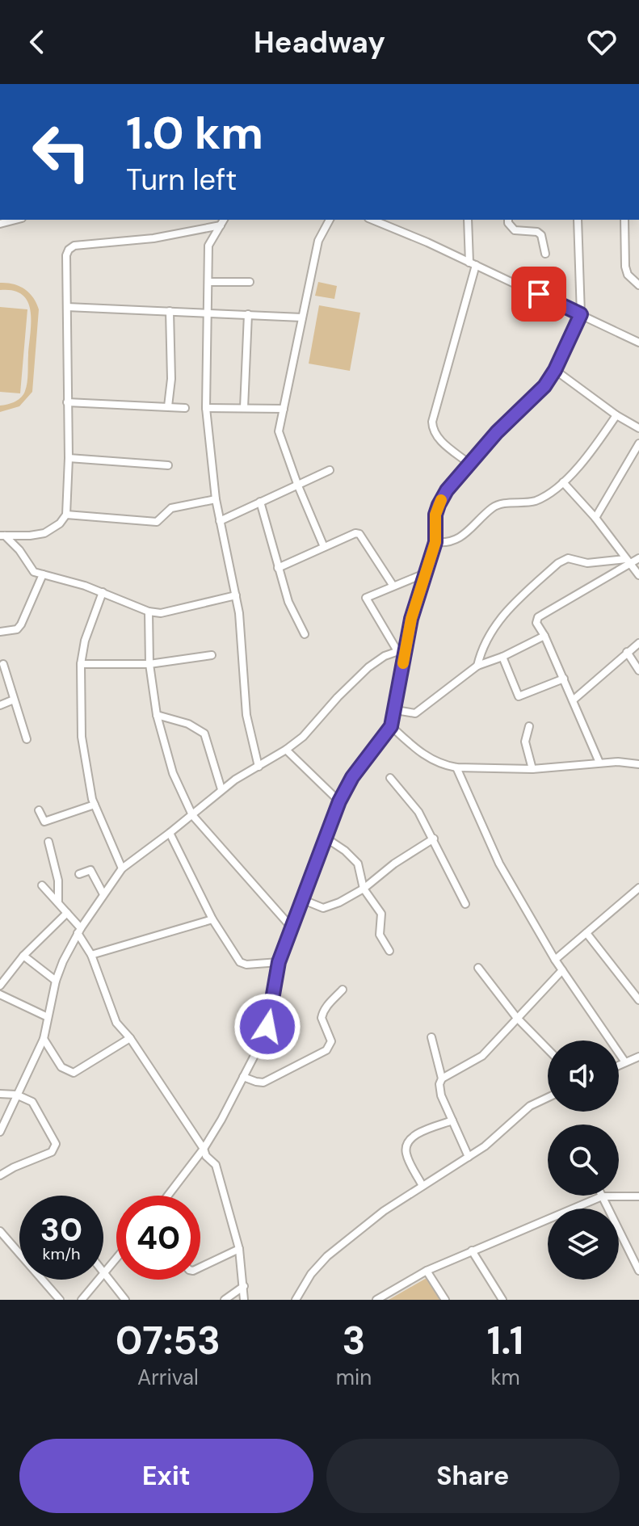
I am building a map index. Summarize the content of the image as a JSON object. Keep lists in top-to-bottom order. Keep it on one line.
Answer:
{"page":{"header":"Headway","turn":["1.0 km","Turn left"],"speed":"30 km/h","limit":"40","eta":["07:53","Arrival","3","min","1.1","km"],"buttons":["Exit","Share"]}}
